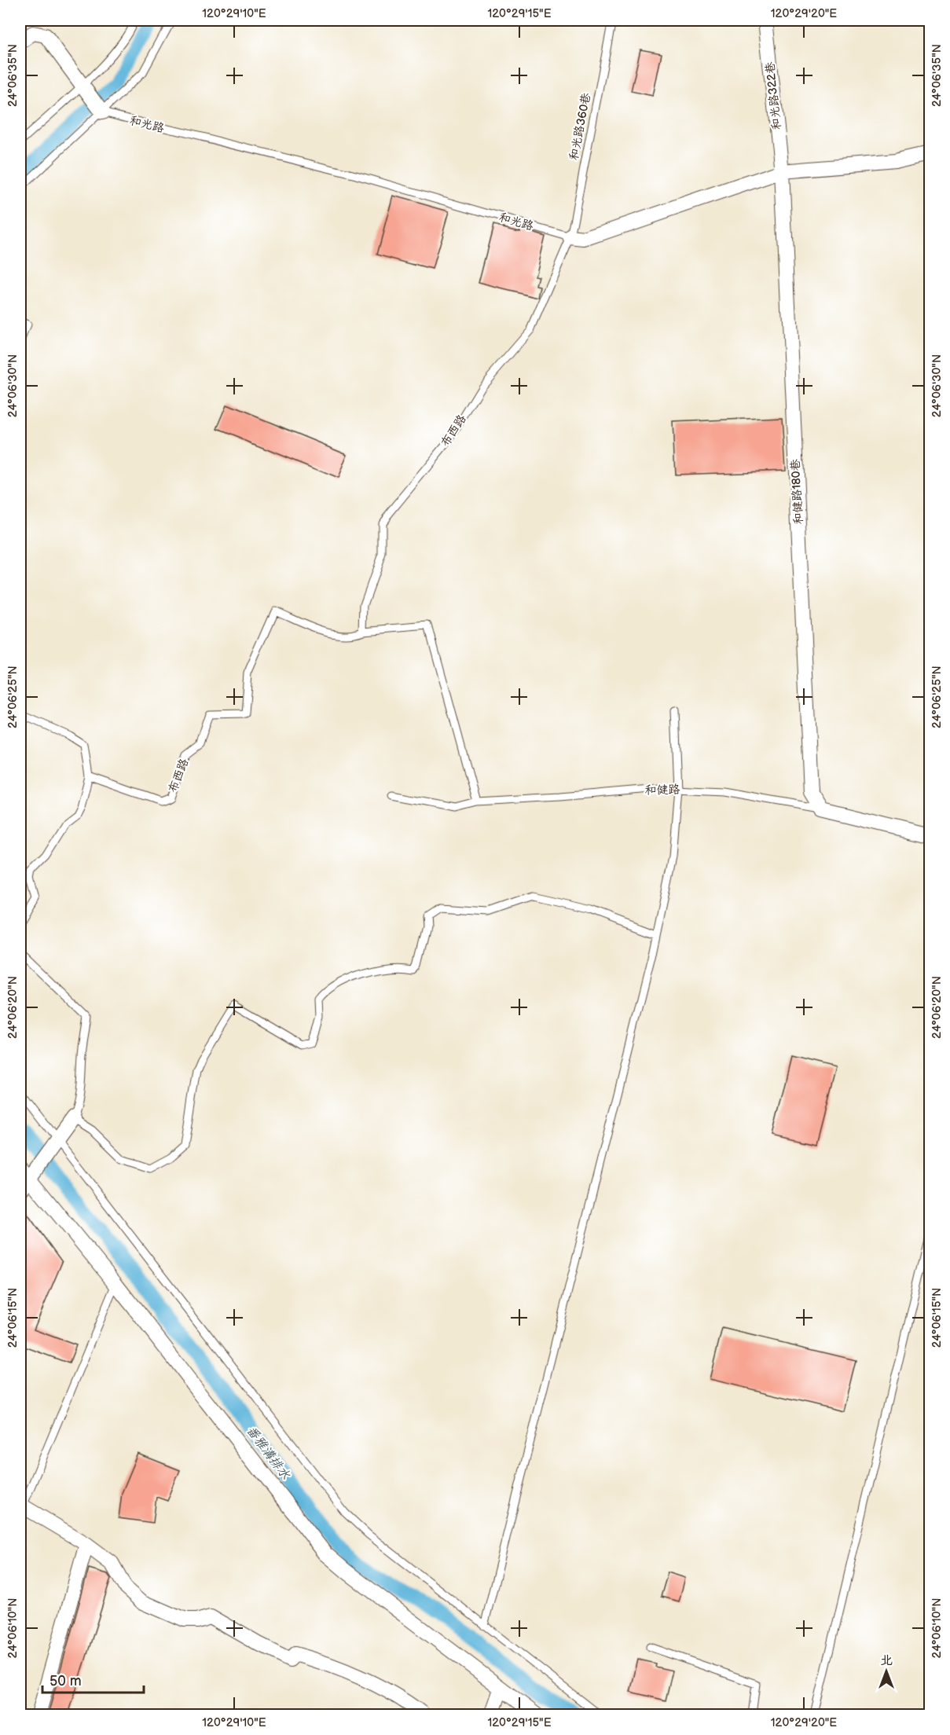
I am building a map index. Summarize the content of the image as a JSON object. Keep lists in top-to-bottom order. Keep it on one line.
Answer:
{"streets":{"street":["和光路322巷","和光路","和健路180巷","和健路"],"lane":["和光路360巷","布西路"]},"crossings":[["和光路322巷","和光路"],["和光路322巷","和健路180巷"],["和光路","和光路360巷"],["和光路","布西路"],["和光路","和健路180巷"],["和光路360巷","布西路"],["布西路","和健路"],["和健路180巷","和健路"]],"water":["番雅溝排水"],"scale_bar":"50 m","north":"top","coordinates":["120°29'10\"E","120°29'15\"E","120°29'20\"E","24°06'35\"N","24°06'30\"N","24°06'25\"N","24°06'20\"N","24°06'15\"N","24°06'10\"N"]}
